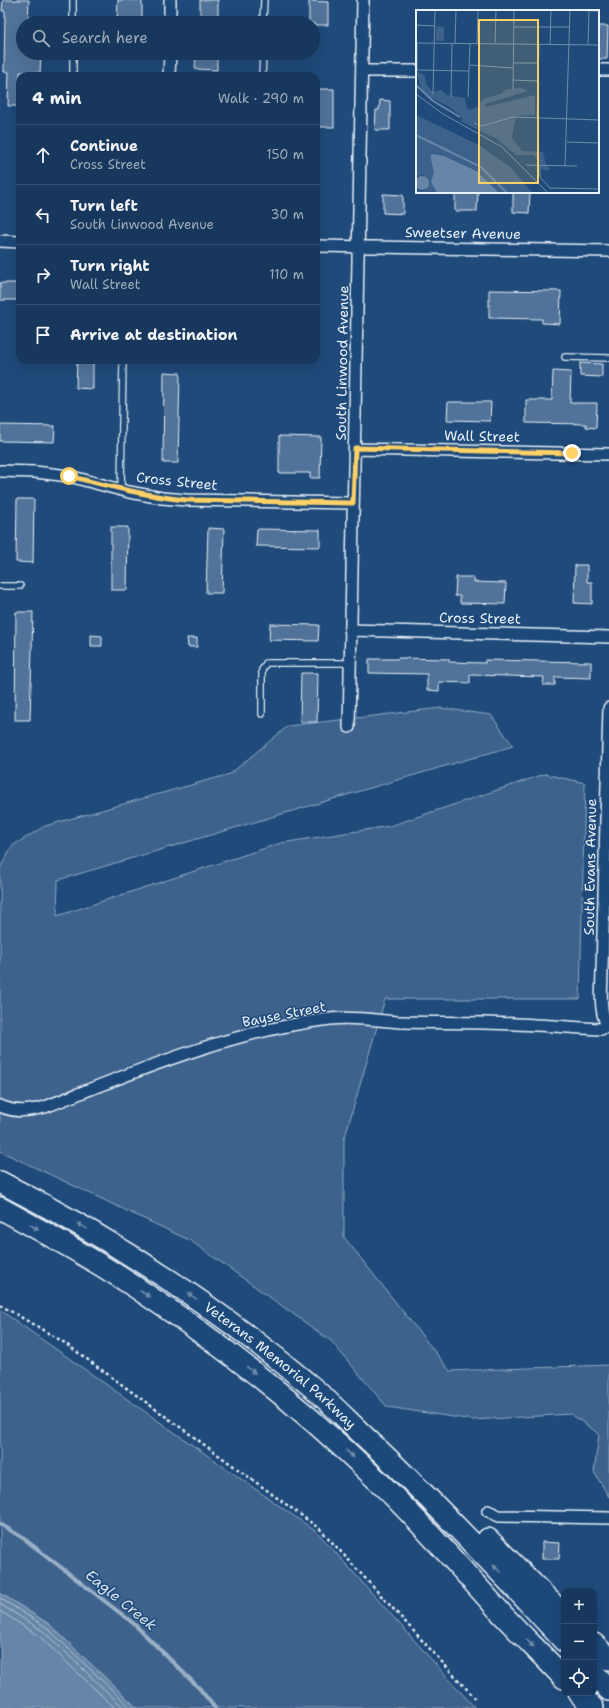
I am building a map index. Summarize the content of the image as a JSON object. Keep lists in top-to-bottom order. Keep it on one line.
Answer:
{"streets":{"highway":["Veterans Memorial Parkway"],"street":["Sweetser Avenue","South Linwood Avenue","Wall Street","Cross Street","South Evans Avenue","Bayse Street"]},"crossings":[["Sweetser Avenue","South Linwood Avenue"],["South Linwood Avenue","Wall Street"],["South Linwood Avenue","Cross Street"],["South Evans Avenue","Bayse Street"]],"water":["Eagle Creek"],"page":{"search":"Search here","heading":["4 min","Walk · 290 m"],"list":[["Continue","Cross Street","150 m"],["Turn left","South Linwood Avenue","30 m"],["Turn right","Wall Street","110 m"],"Arrive at destination"],"map_buttons":["+","−"]}}
